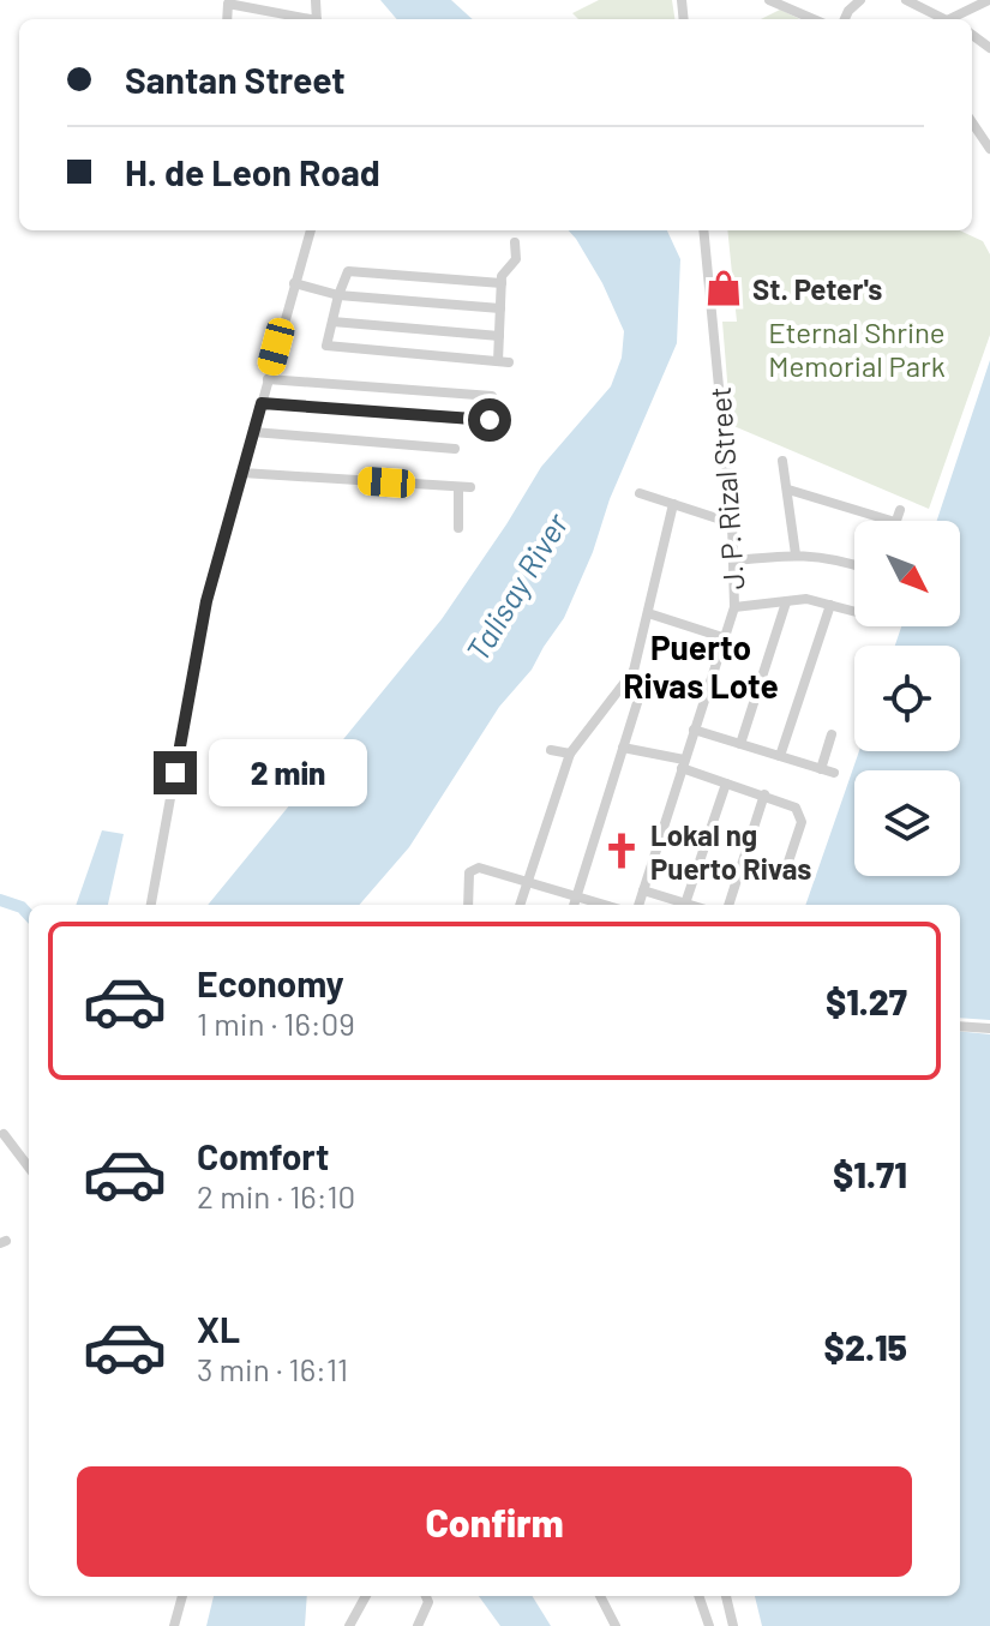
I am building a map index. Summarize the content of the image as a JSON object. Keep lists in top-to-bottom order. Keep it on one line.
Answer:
{"streets":{"street":["J. P. Rizal Street"]},"districts":["Puerto Rivas Lote"],"water":["Talisay River"],"parks":["Eternal Shrine Memorial Park"],"places":{"shop":["St. Peter's"],"church":["Lokal ng Puerto Rivas"]},"north":"bottom right","page":{"banner":["Santan Street","H. de Leon Road"],"bubble":"2 min","list":[{"name":"Economy","note":"1 min · 16:09","value":"$1.27"},{"name":"Comfort","note":"2 min · 16:10","value":"$1.71"},{"name":"XL","note":"3 min · 16:11","value":"$2.15"}],"buttons":"Confirm"}}
